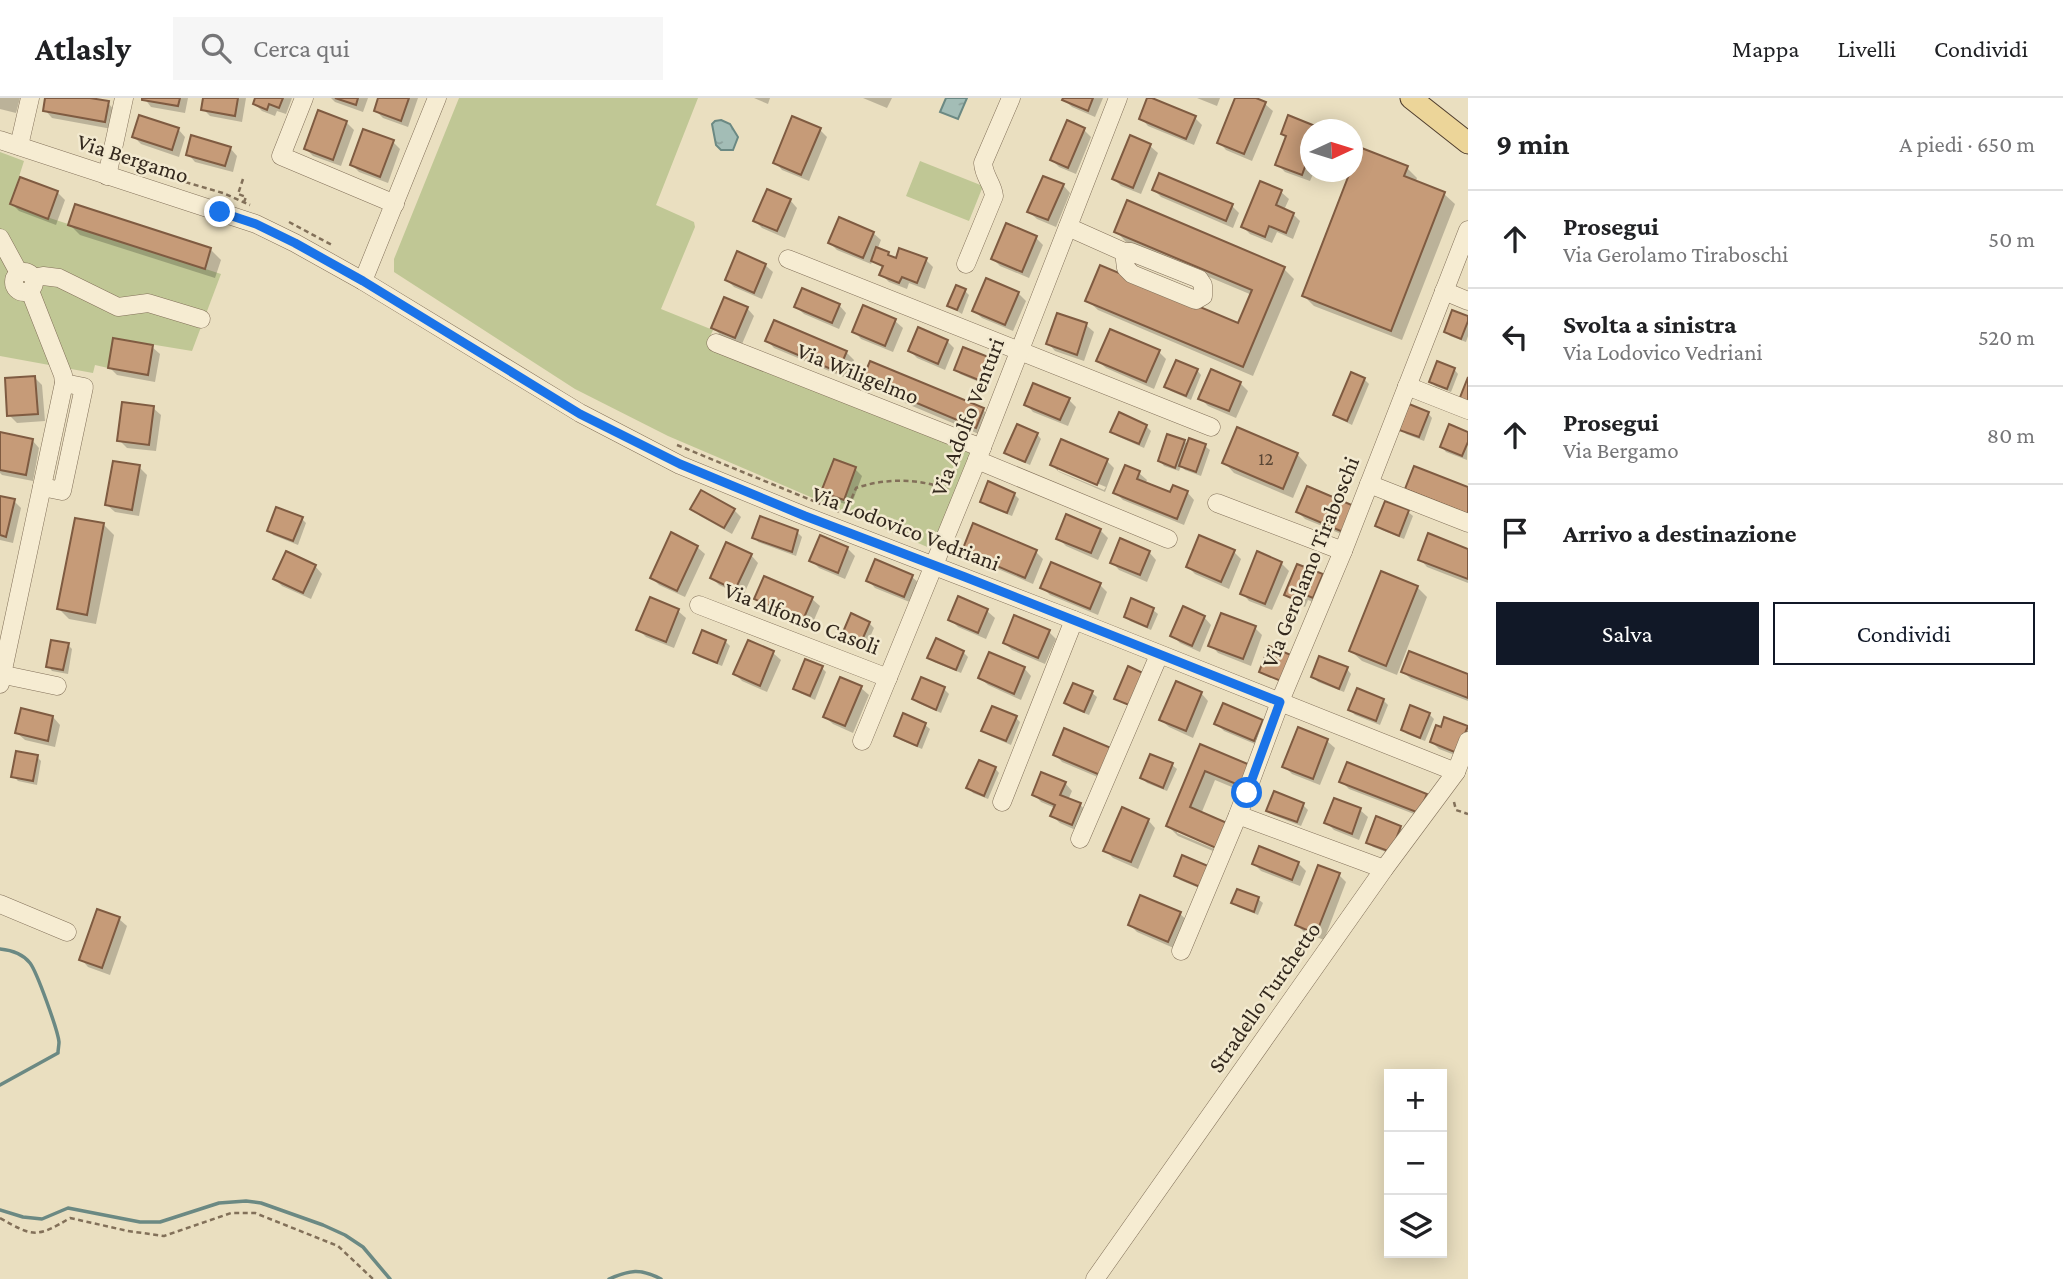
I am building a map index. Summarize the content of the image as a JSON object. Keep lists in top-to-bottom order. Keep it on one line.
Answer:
{"streets":{"street":["Via Bergamo","Via Wiligelmo","Via Adolfo Venturi","Via Lodovico Vedriani","Via Gerolamo Tiraboschi","Via Alfonso Casoli","Stradello Turchetto"]},"crossings":[["Via Bergamo","Via Lodovico Vedriani"],["Via Wiligelmo","Via Adolfo Venturi"],["Via Adolfo Venturi","Via Lodovico Vedriani"],["Via Adolfo Venturi","Via Alfonso Casoli"],["Via Lodovico Vedriani","Via Gerolamo Tiraboschi"],["Via Lodovico Vedriani","Stradello Turchetto"]],"house_numbers":["12"],"north":"right","page":{"header":"Atlasly","search":"Cerca qui","nav":["Mappa","Livelli","Condividi"],"heading":["9 min","A piedi · 650 m"],"list":[["Prosegui","Via Gerolamo Tiraboschi","50 m"],["Svolta a sinistra","Via Lodovico Vedriani","520 m"],["Prosegui","Via Bergamo","80 m"],"Arrivo a destinazione"],"buttons":["Salva","Condividi"],"map_buttons":["+","−"]}}
